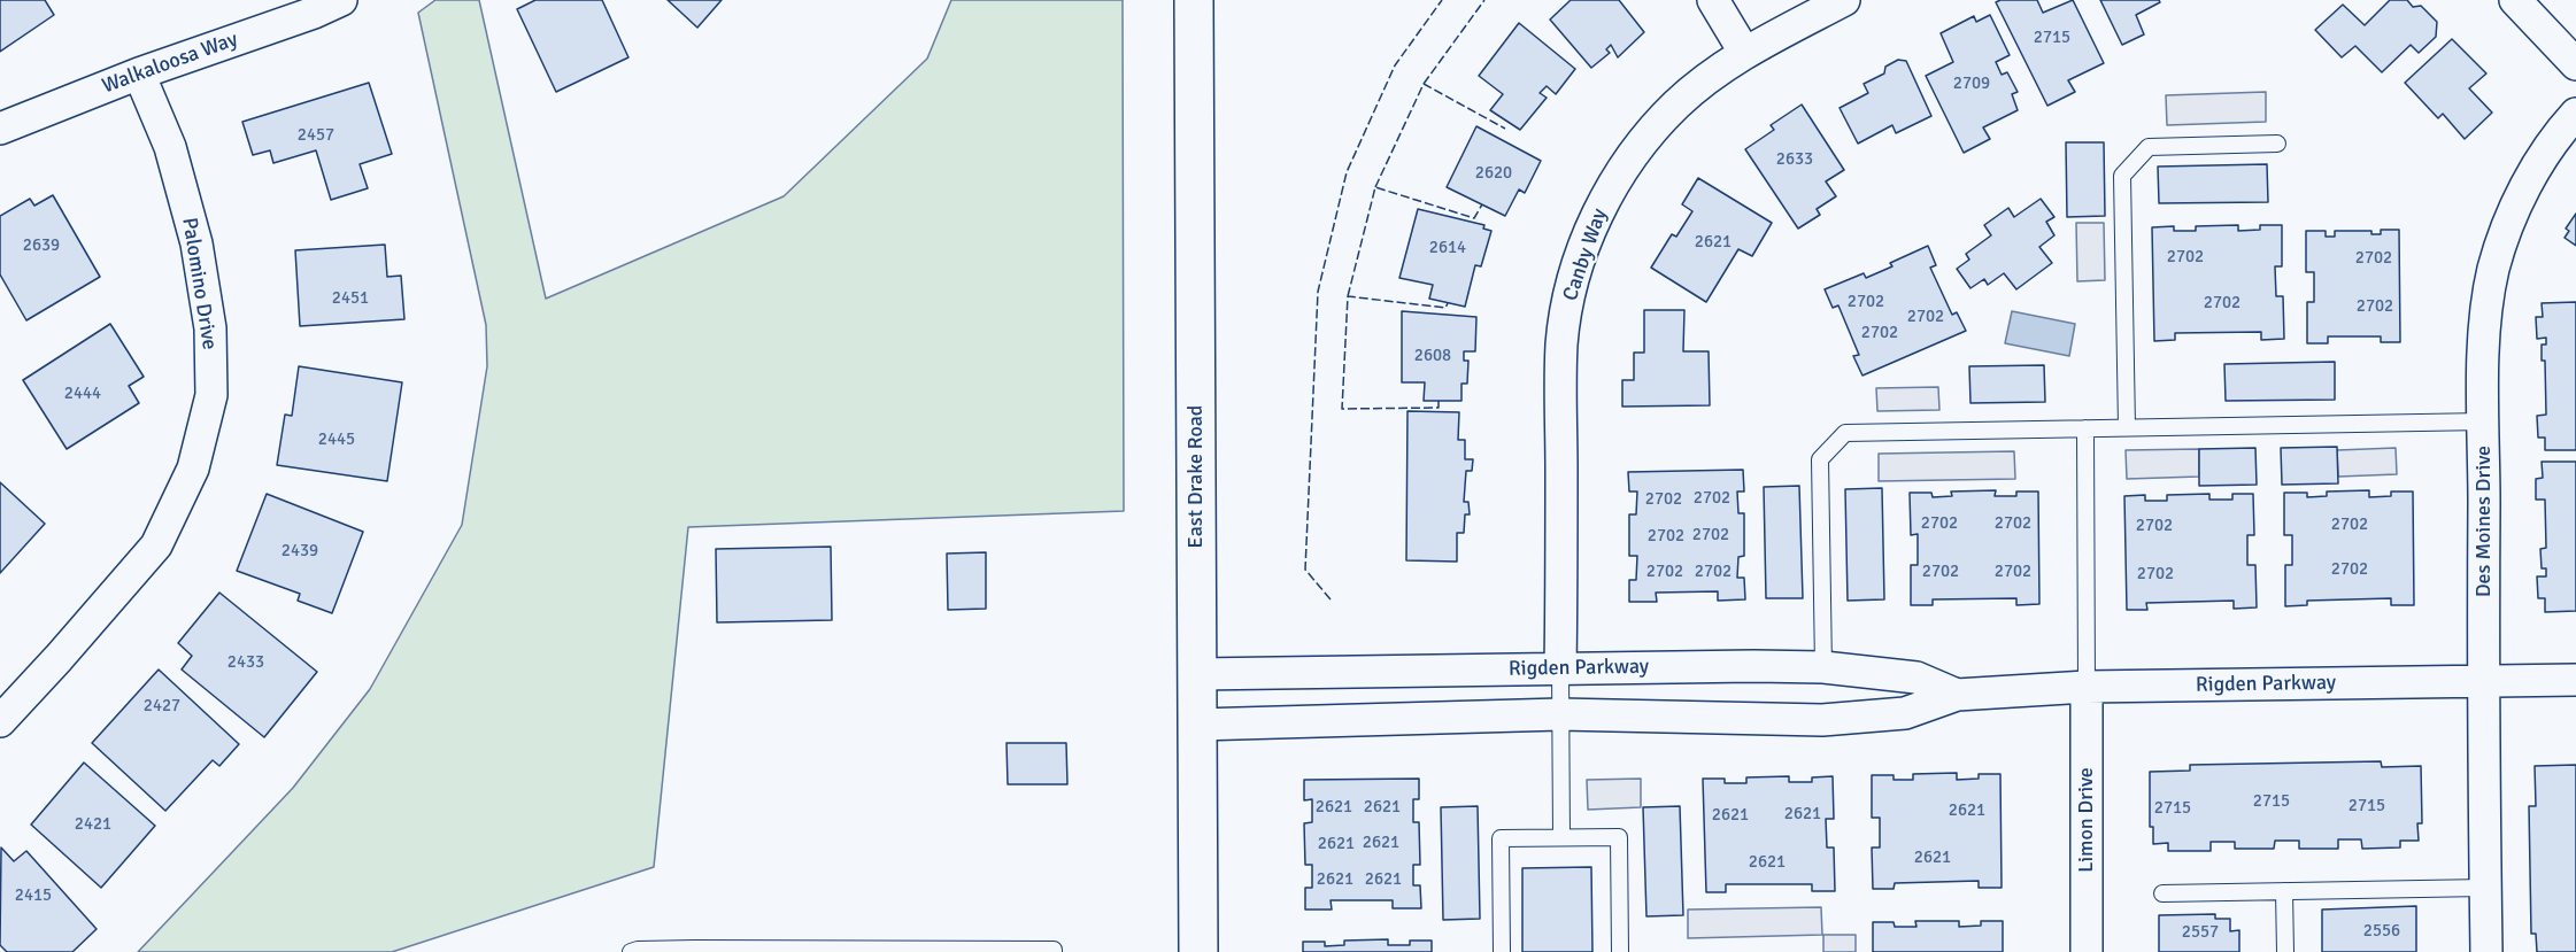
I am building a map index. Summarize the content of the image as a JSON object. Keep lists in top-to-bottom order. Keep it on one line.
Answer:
{"streets":{"main road":["East Drake Road"],"street":["Walkaloosa Way","Canby Way","Palomino Drive","Des Moines Drive","Rigden Parkway","Limon Drive"]},"crossings":[["Walkaloosa Way","Palomino Drive"],["Canby Way","Rigden Parkway"],["East Drake Road","Rigden Parkway"],["Des Moines Drive","Rigden Parkway"],["Rigden Parkway","Limon Drive"]],"house_numbers":["2715","2709","2457","2633","2620","2621","2639","2614","2702","2702","2451","2702","2702","2702","2702","2702","2608","2444","2445","2702","2702","2702","2702","2702","2702","2702","2702","2439","2702","2702","2702","2702","2702","2702","2433","2427","2715","2715","2621","2621","2715","2621","2621","2621","2421","2621","2621","2621","2621","2621","2621","2415","2556","2557"]}
